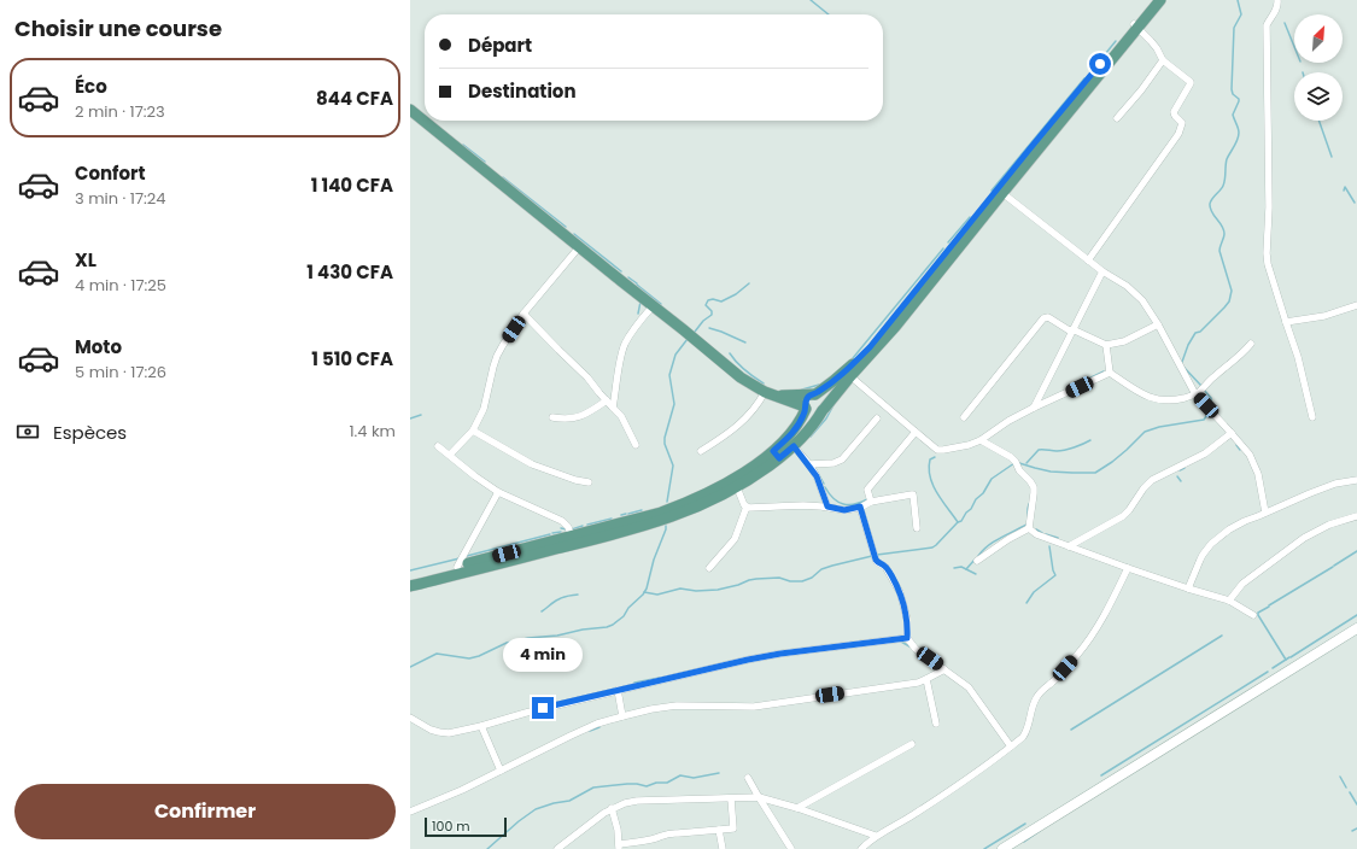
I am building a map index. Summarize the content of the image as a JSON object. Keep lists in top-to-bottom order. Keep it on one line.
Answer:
{"scale_bar":"100 m","north":"top right","page":{"heading":"Choisir une course","banner":["Départ","Destination"],"list":[{"name":"Éco","note":"2 min · 17:23","value":"844 CFA"},{"name":"Confort","note":"3 min · 17:24","value":"1 140 CFA"},{"name":"XL","note":"4 min · 17:25","value":"1 430 CFA"},{"name":"Moto","note":"5 min · 17:26","value":"1 510 CFA"}],"pay":["Espèces","1.4 km"],"bubble":"4 min","buttons":"Confirmer","scale":"100 m"}}
